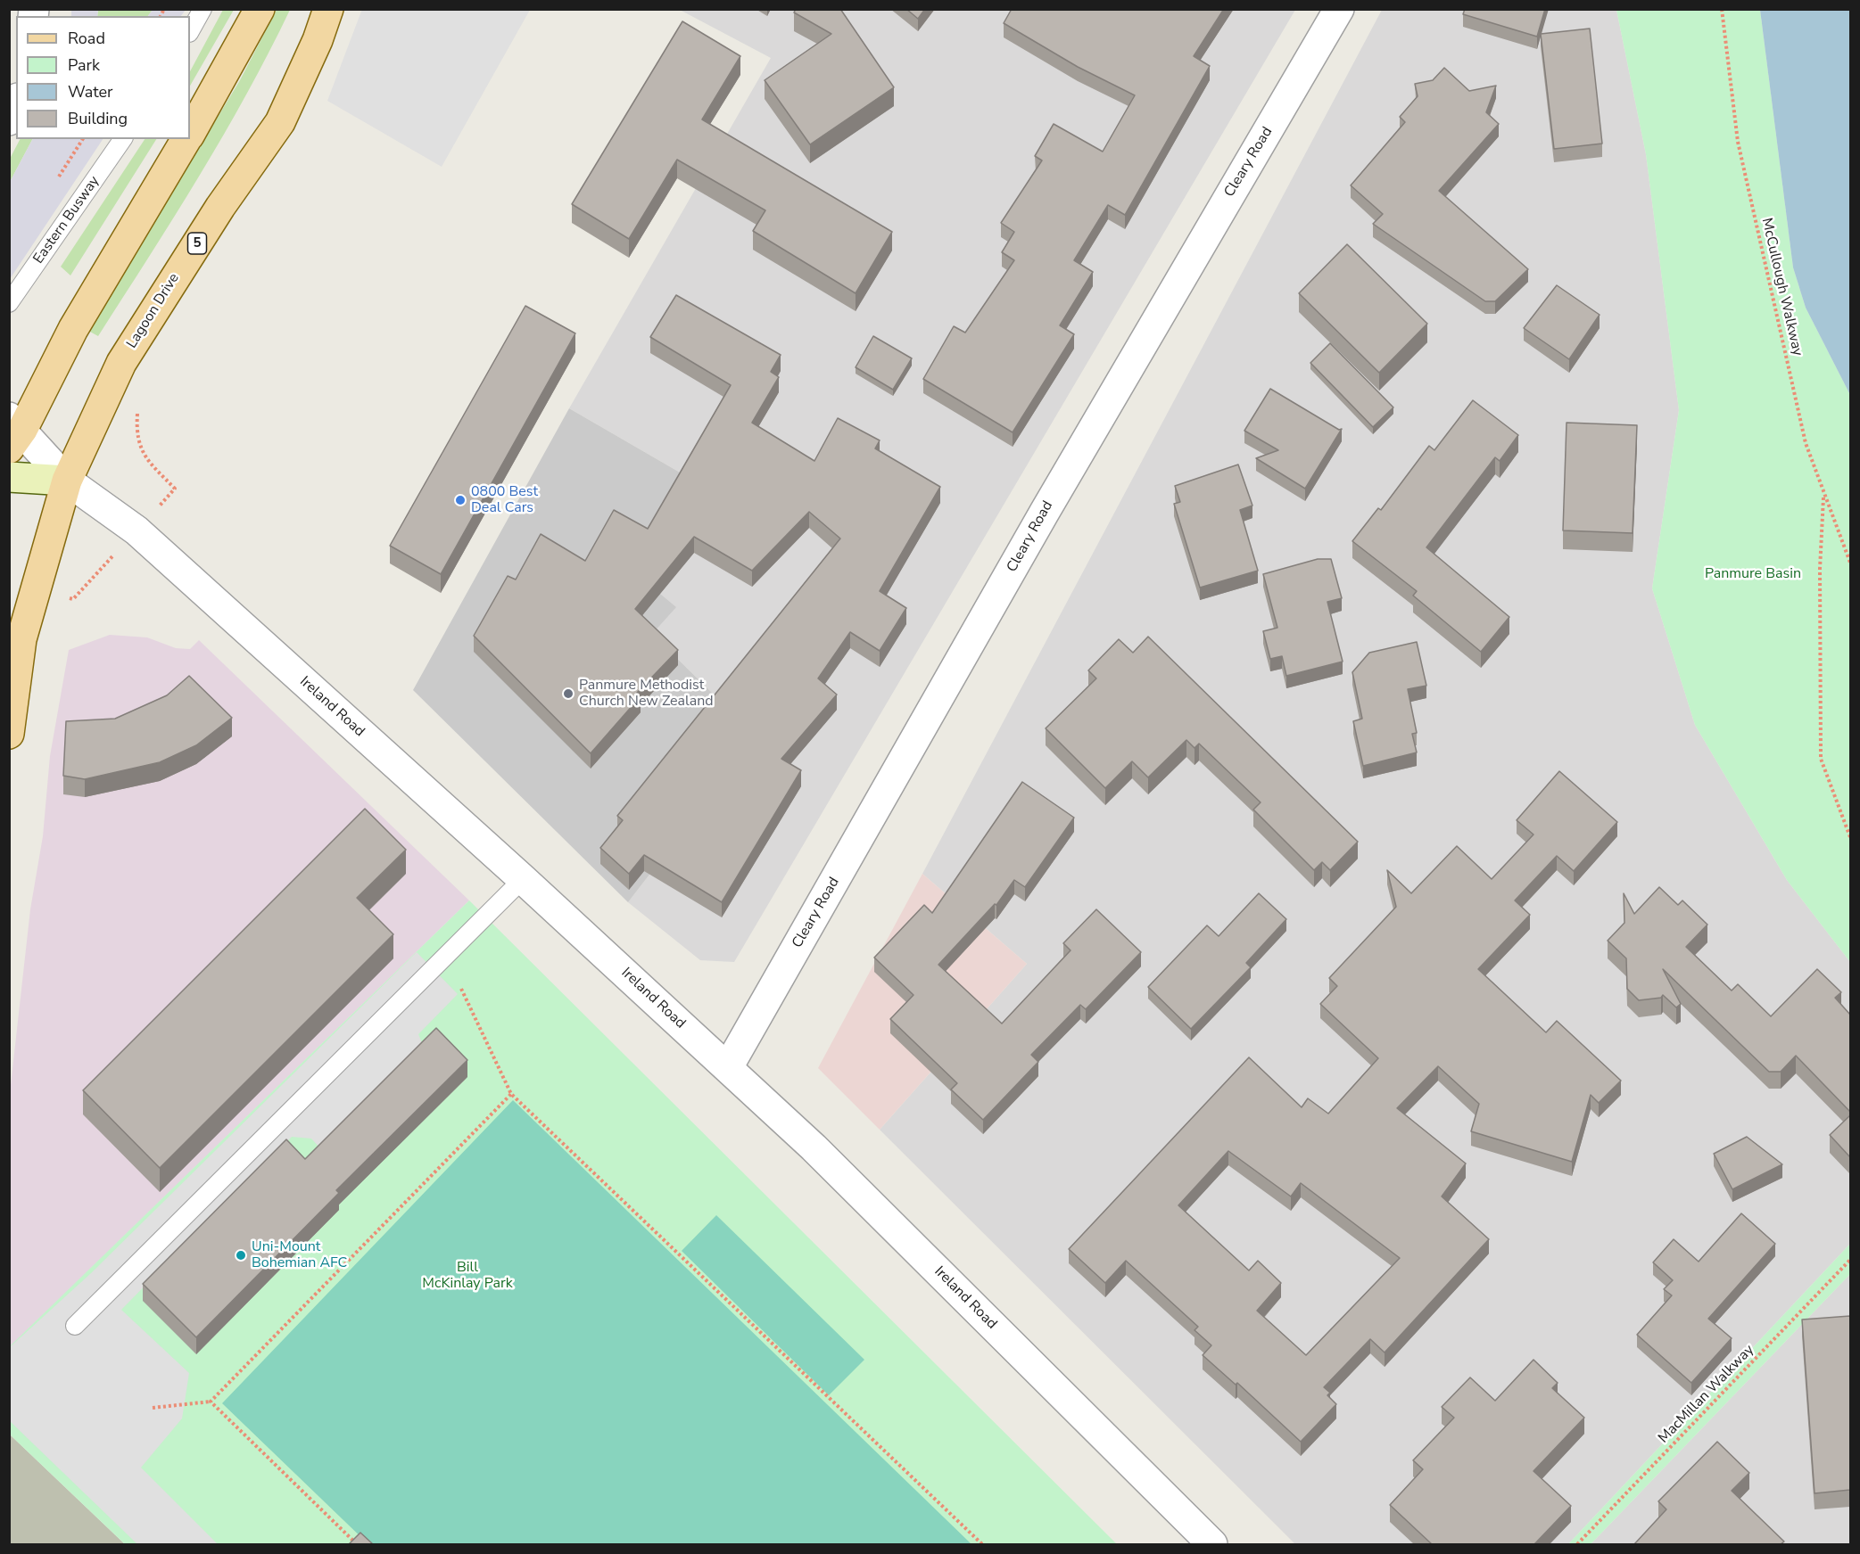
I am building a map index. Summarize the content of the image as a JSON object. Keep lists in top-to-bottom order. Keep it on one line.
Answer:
{"streets":{"main road":["5","Lagoon Drive"],"street":["Cleary Road","Ireland Road"],"lane":["Eastern Busway"],"path":["McCullough Walkway","MacMillan Walkway"]},"crossings":[["Cleary Road","Ireland Road"],["5","Lagoon Drive"],["5","Ireland Road"],["Lagoon Drive","Ireland Road"]],"parks":["Panmure Basin","Bill McKinlay Park"],"places":["0800 Best Deal Cars","Panmure Methodist Church New Zealand","Uni-Mount Bohemian AFC"],"legend":["Road","Park","Water","Building"]}
